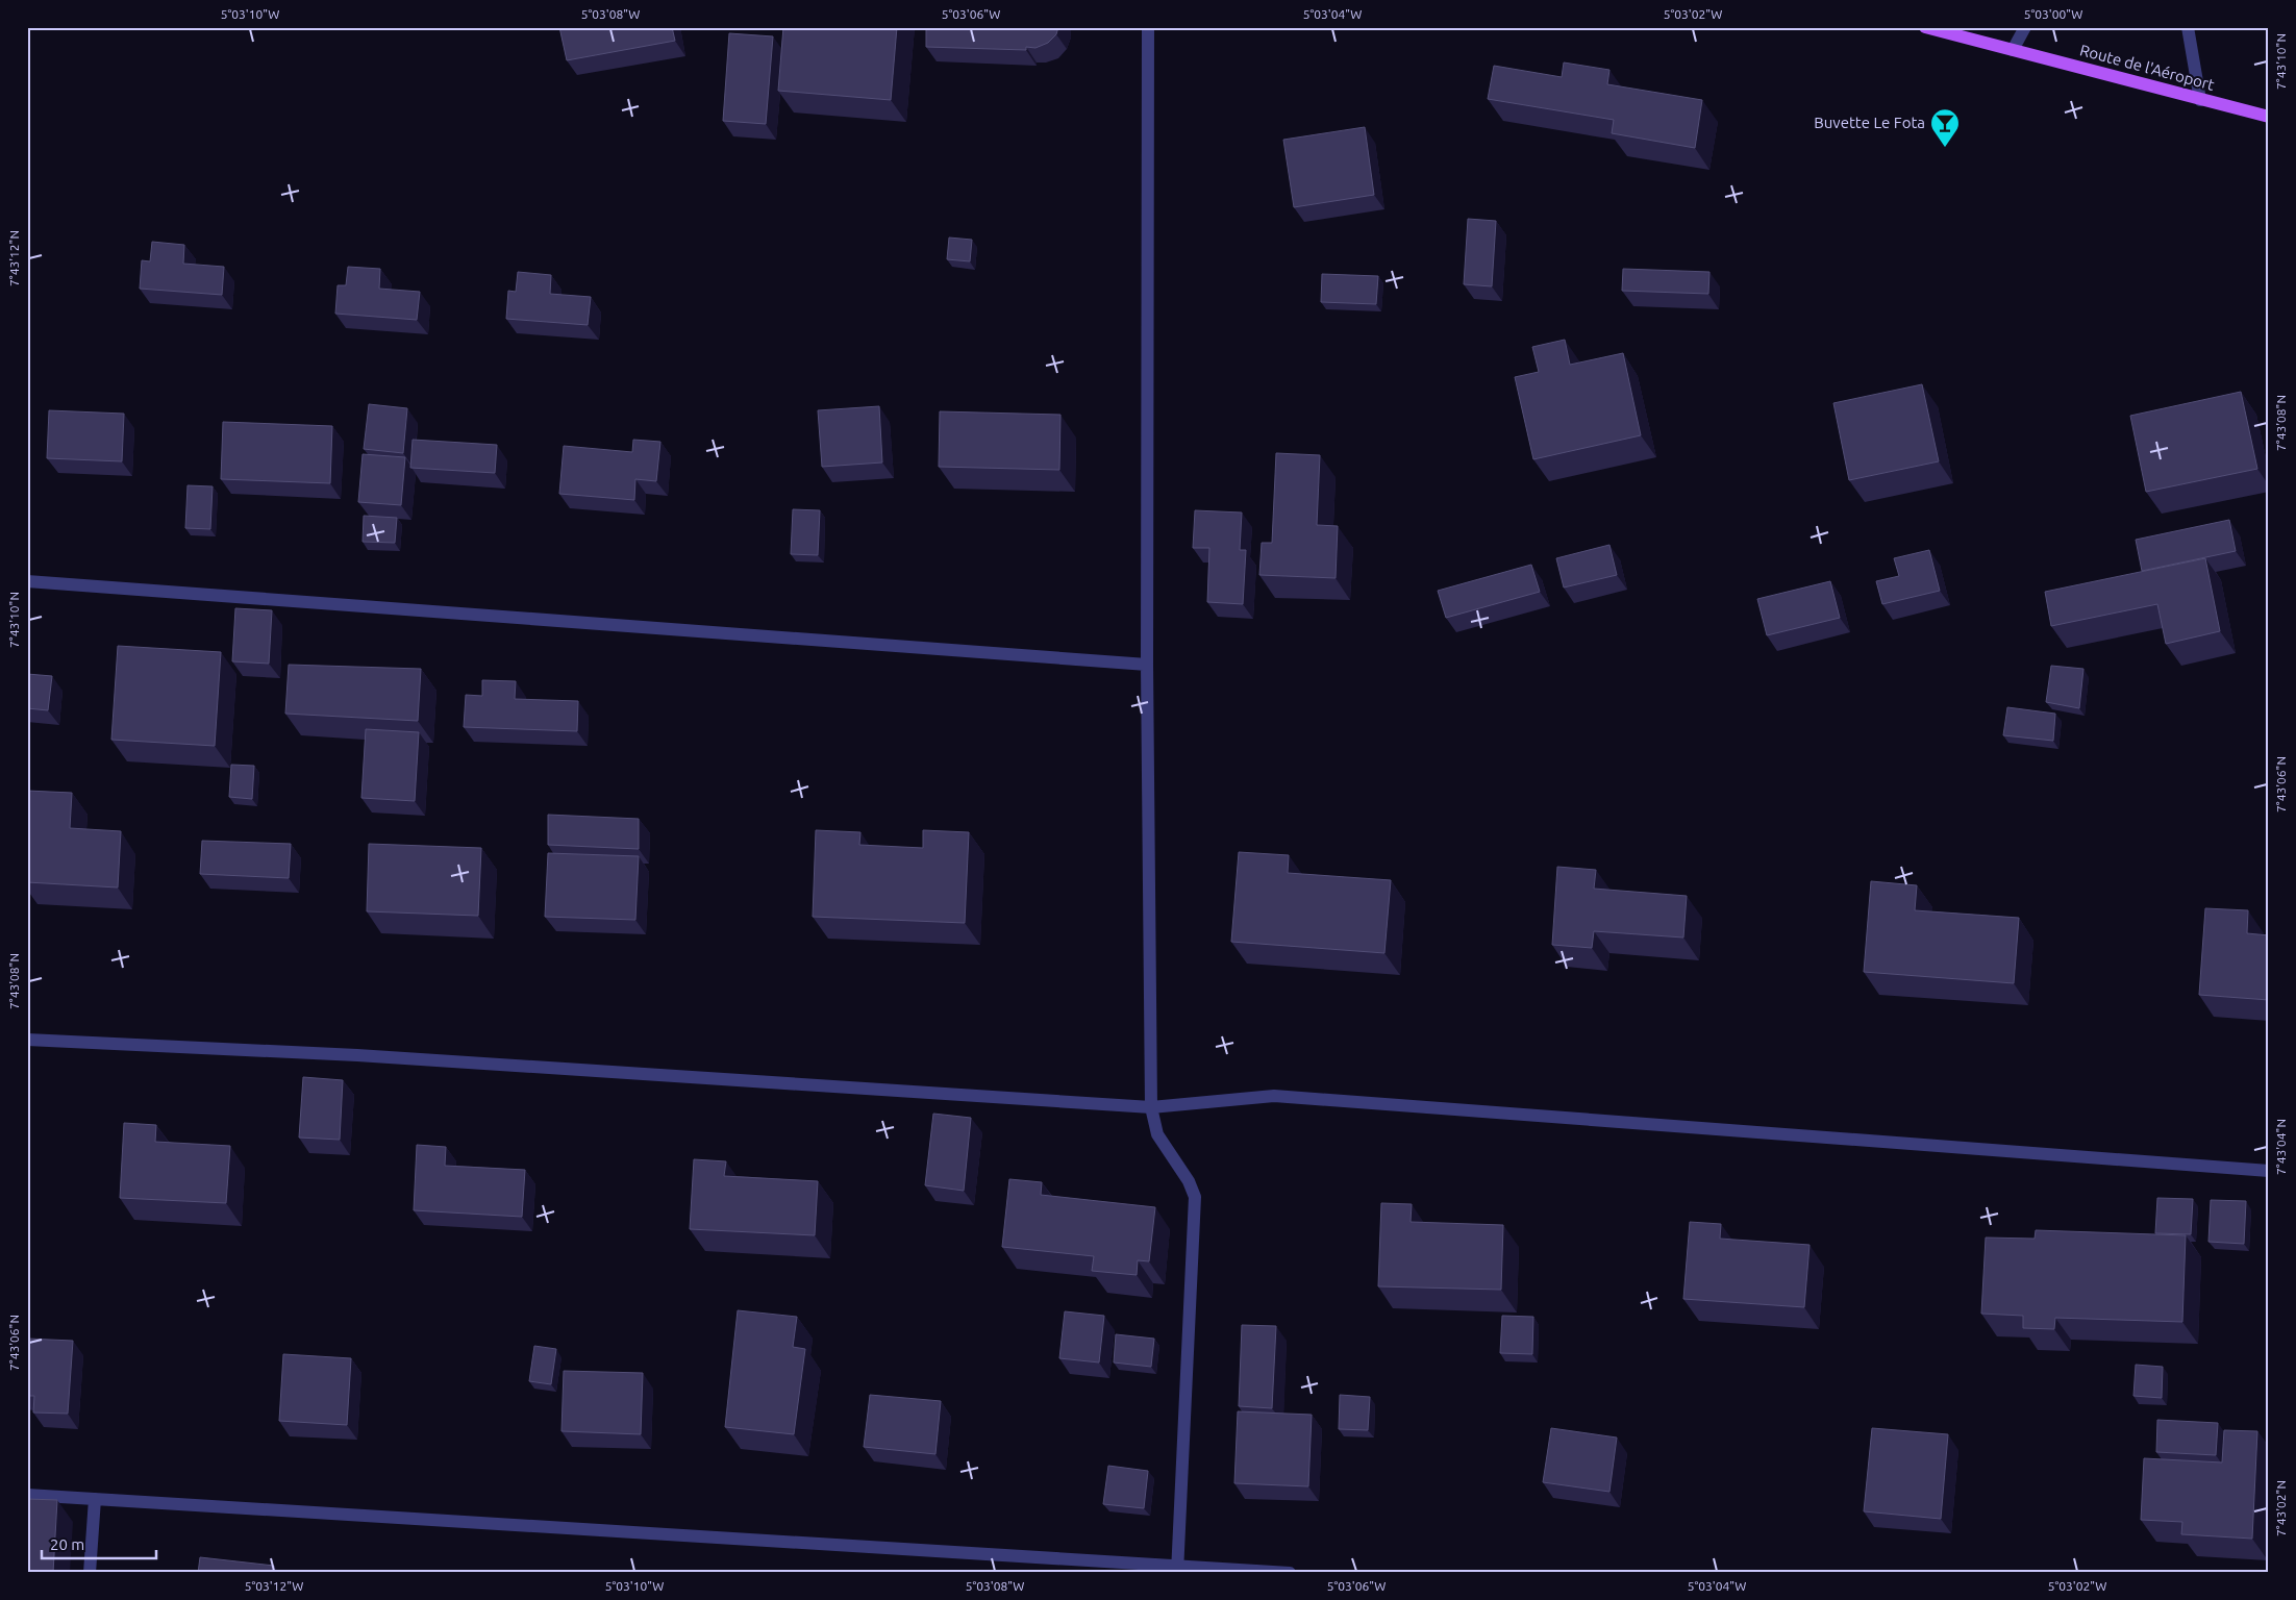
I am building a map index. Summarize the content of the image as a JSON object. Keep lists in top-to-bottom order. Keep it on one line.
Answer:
{"streets":{"main road":["Route de l'Aéroport"]},"places":{"bar":["Buvette Le Fota"]},"scale_bar":"20 m","coordinates":["5°03'10\"W","5°03'08\"W","5°03'06\"W","5°03'04\"W","5°03'02\"W","5°03'00\"W","7°43'10\"N","7°43'12\"N","7°43'08\"N","7°43'06\"N","7°43'04\"N","7°43'02\"N","5°03'12\"W"]}
